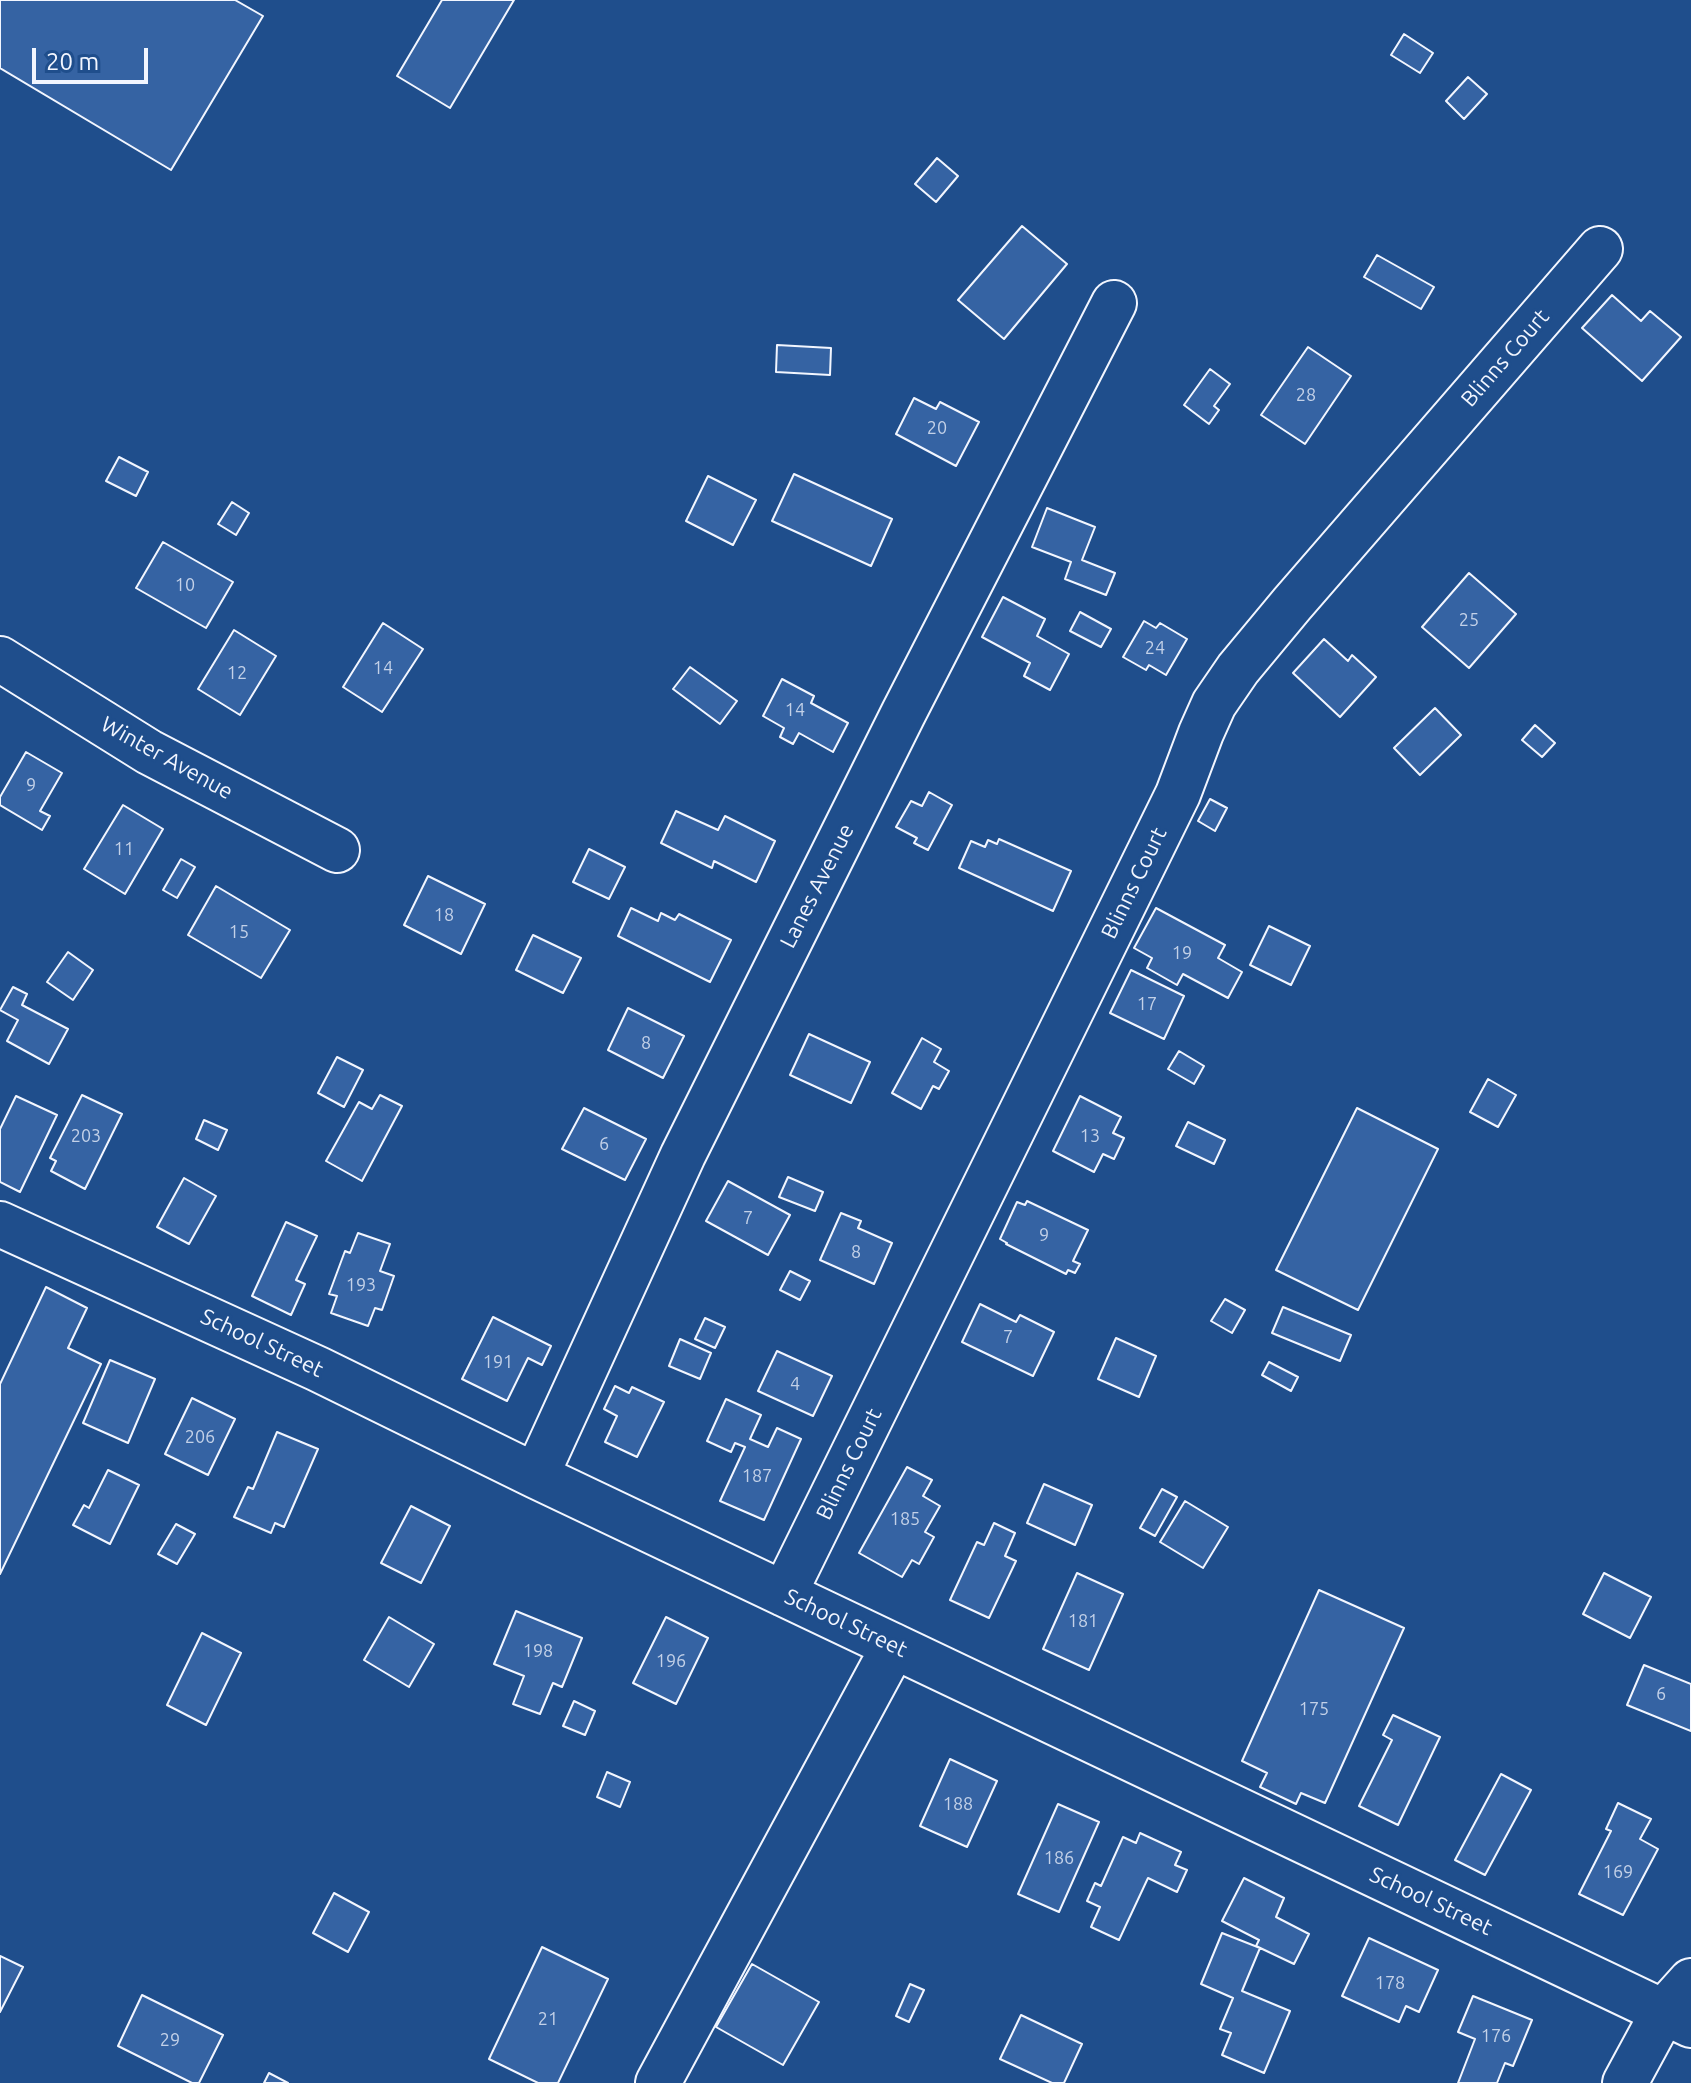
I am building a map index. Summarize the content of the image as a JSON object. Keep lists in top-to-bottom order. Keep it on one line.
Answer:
{"streets":{"street":["Blinns Court","Winter Avenue","Lanes Avenue","School Street"]},"crossings":[["Blinns Court","School Street"],["Lanes Avenue","School Street"]],"house_numbers":["28","20","10","25","24","14","12","14","9","11","18","15","19","17","8","203","13","6","7","9","8","193","7","191","4","206","187","185","181","198","196","6","175","188","186","169","178","21","176","29"],"scale_bar":"20 m"}
